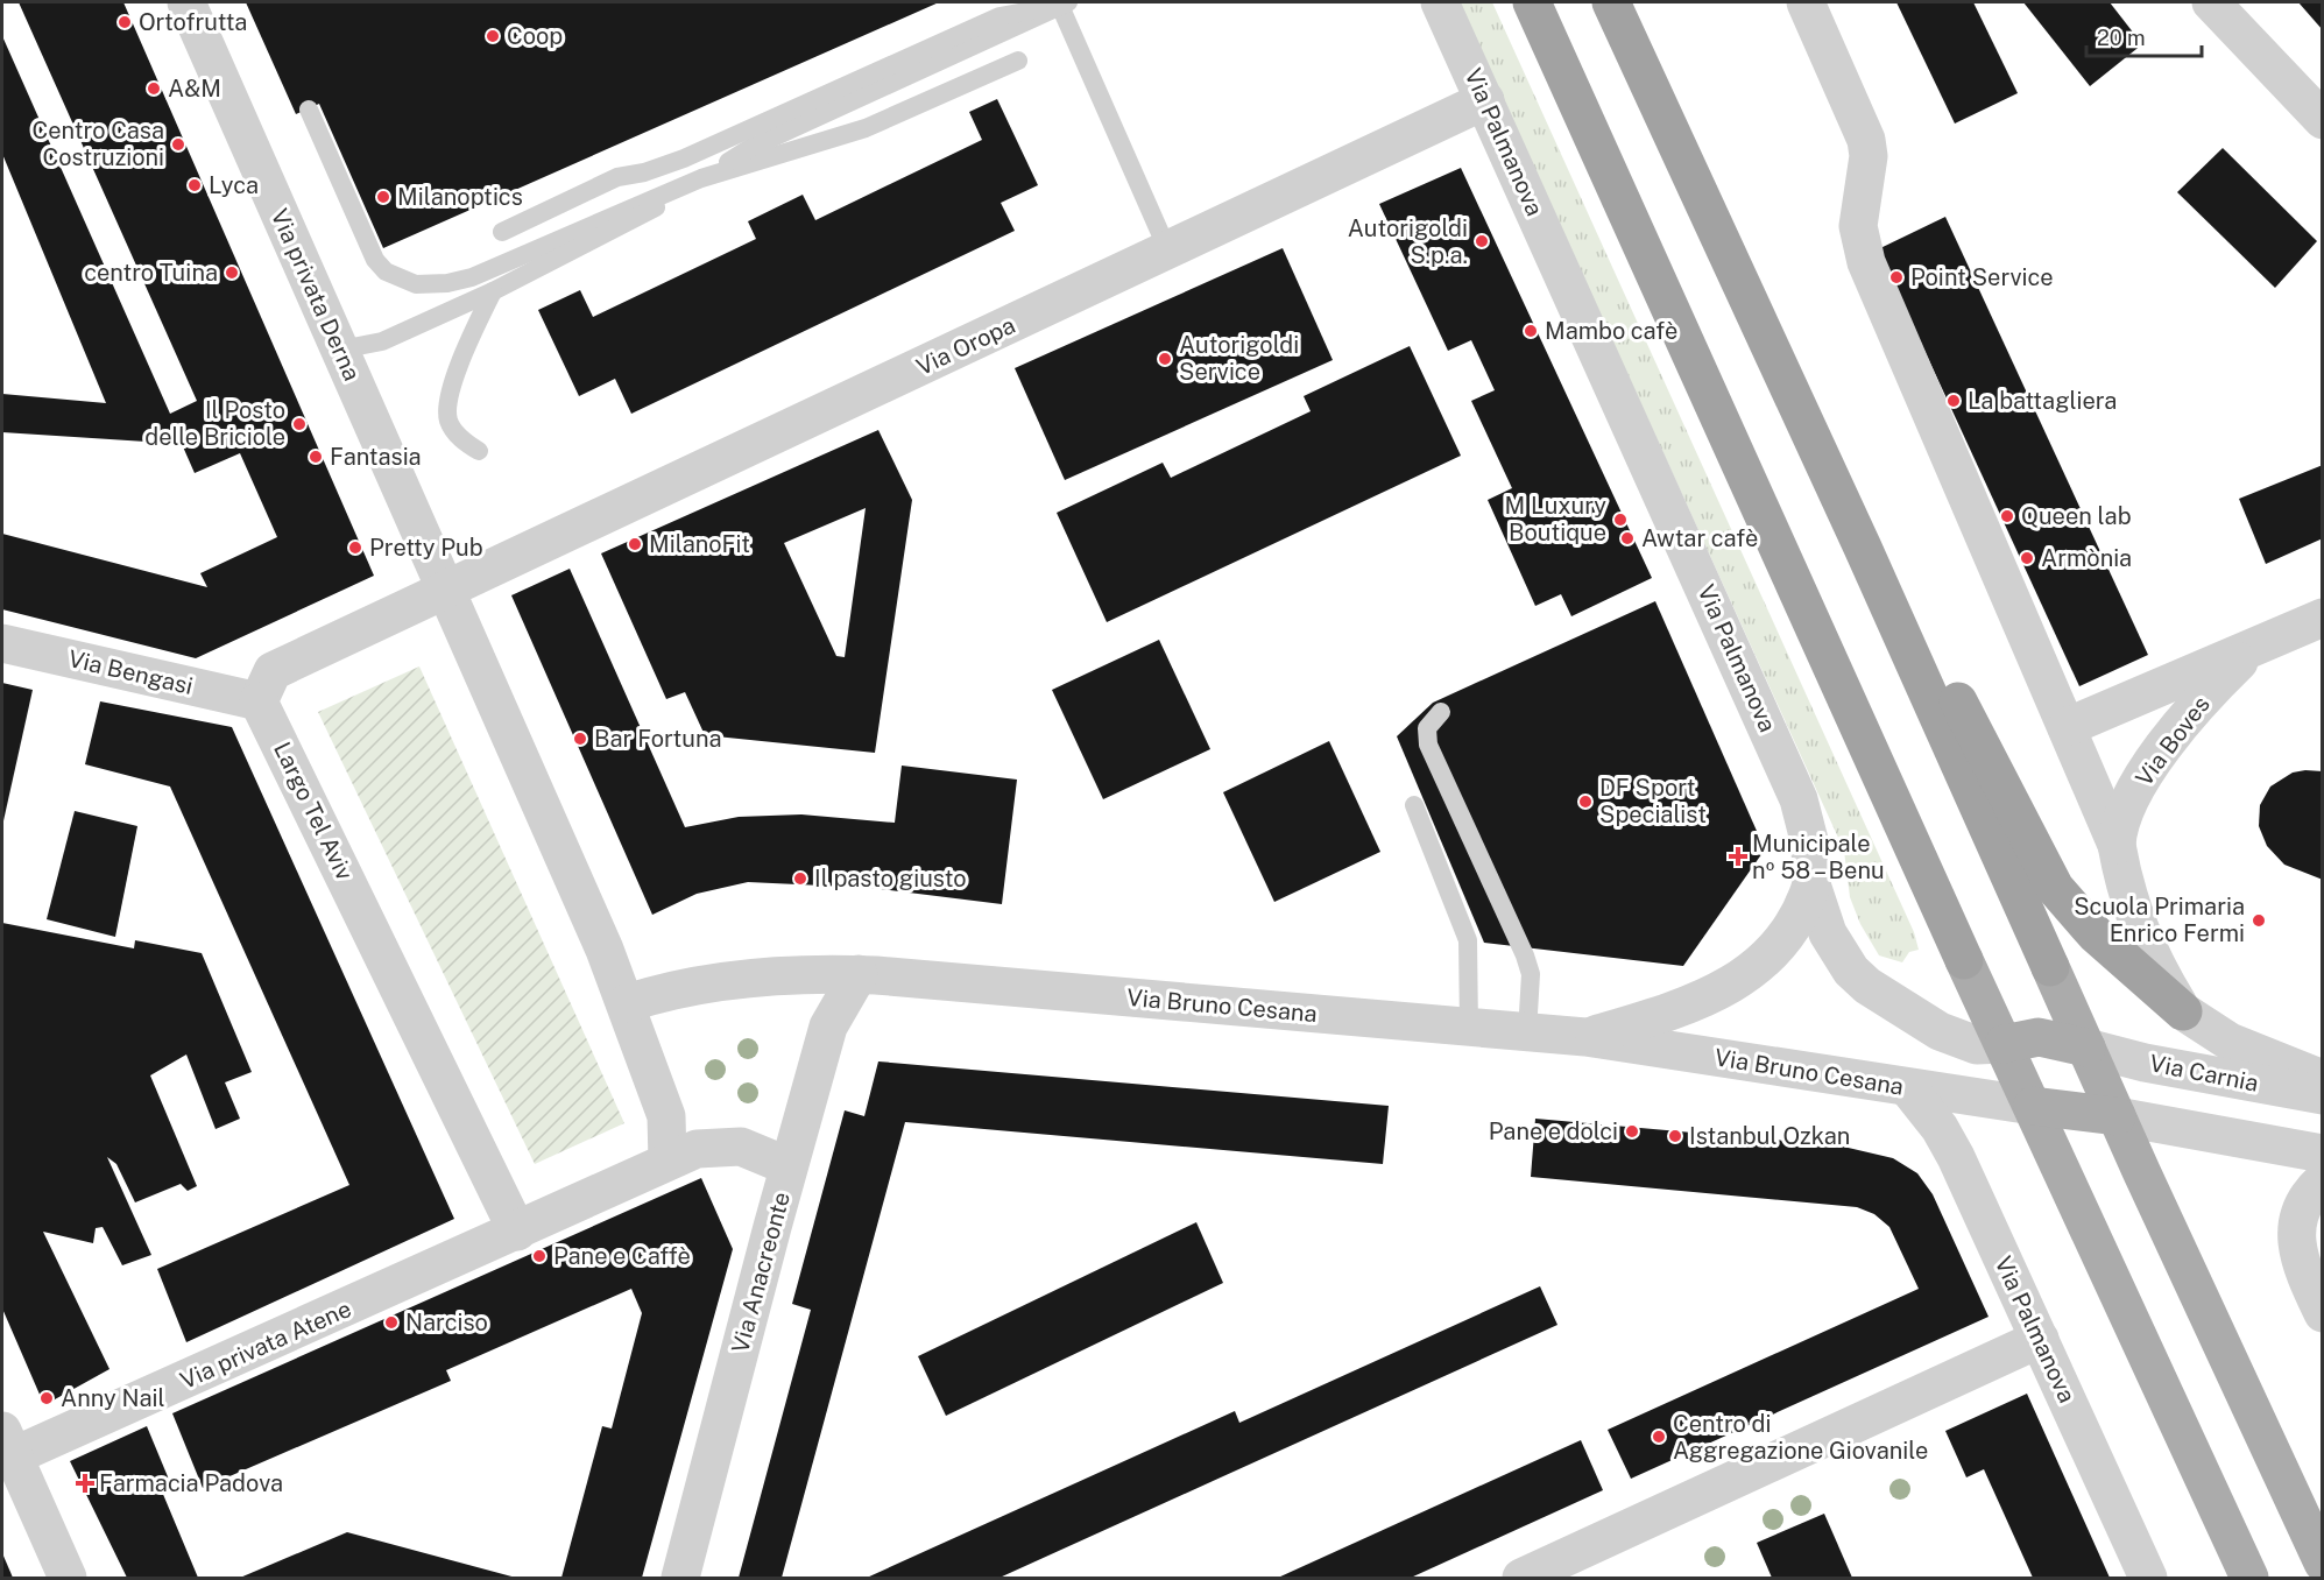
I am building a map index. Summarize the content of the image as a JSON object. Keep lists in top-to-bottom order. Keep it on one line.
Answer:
{"streets":{"main road":["Via Palmanova"],"street":["Via privata Derna","Via Oropa","Via Bengasi","Via Boves","Largo Tel Aviv","Via Bruno Cesana","Via Carnia","Via Anacreonte","Via privata Atene"]},"crossings":[["Via Palmanova","Via Oropa"],["Via Palmanova","Via Bruno Cesana"],["Via Palmanova","Via Carnia"],["Via privata Derna","Via Oropa"],["Via Bengasi","Largo Tel Aviv"],["Largo Tel Aviv","Via privata Atene"],["Via Bruno Cesana","Via Anacreonte"]],"places":{"other":["Ortofrutta","Coop","A&M","Centro Casa Costruzioni","Lyca","Milanoptics","Autorigoldi S.p.a.","centro Tuina","Point Service","Mambo cafè","Autorigoldi Service","La battagliera","Il Posto delle Briciole","Fantasia","Queen lab","M Luxury Boutique","Awtar cafè","MilanoFit","Pretty Pub","Armònia","Bar Fortuna","DF Sport Specialist","Il pasto giusto","Scuola Primaria Enrico Fermi","Pane e dolci","Istanbul Ozkan","Pane e Caffè","Narciso","Anny Nail","Centro di Aggregazione Giovanile"],"health":["Municipale nº 58 – Benu","Farmacia Padova"]},"scale_bar":"20 m"}
